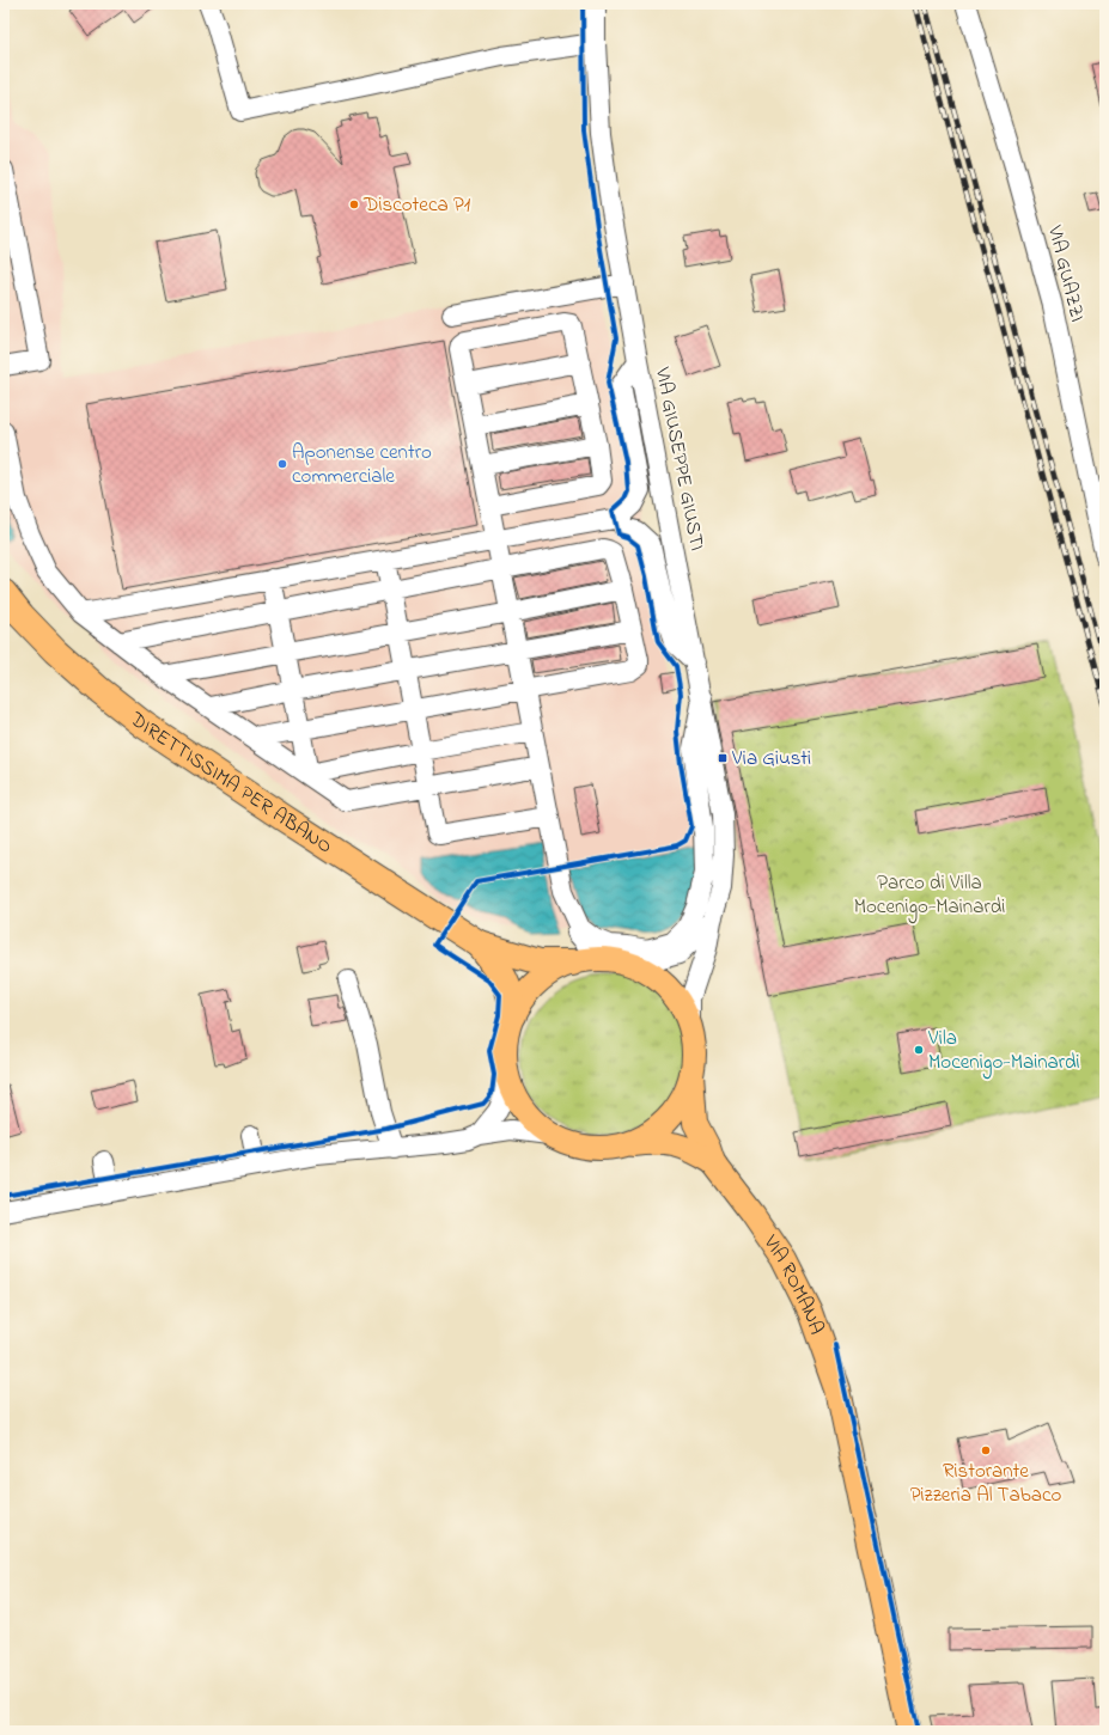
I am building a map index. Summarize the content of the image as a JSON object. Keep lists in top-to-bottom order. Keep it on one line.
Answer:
{"streets":{"highway":["DIRETTISSIMA PER ABANO"],"main road":["VIA ROMANA"],"street":["VIA GUAZZI","VIA GIUSEPPE GIUSTI"]},"parks":["Parco di Villa Mocenigo-Mainardi"],"places":{"other":["Discoteca P1","Aponense centro commerciale","Vila Mocenigo-Mainardi","Ristorante Pizzeria Al Tabaco"],"transit":["Via Giusti"]}}
